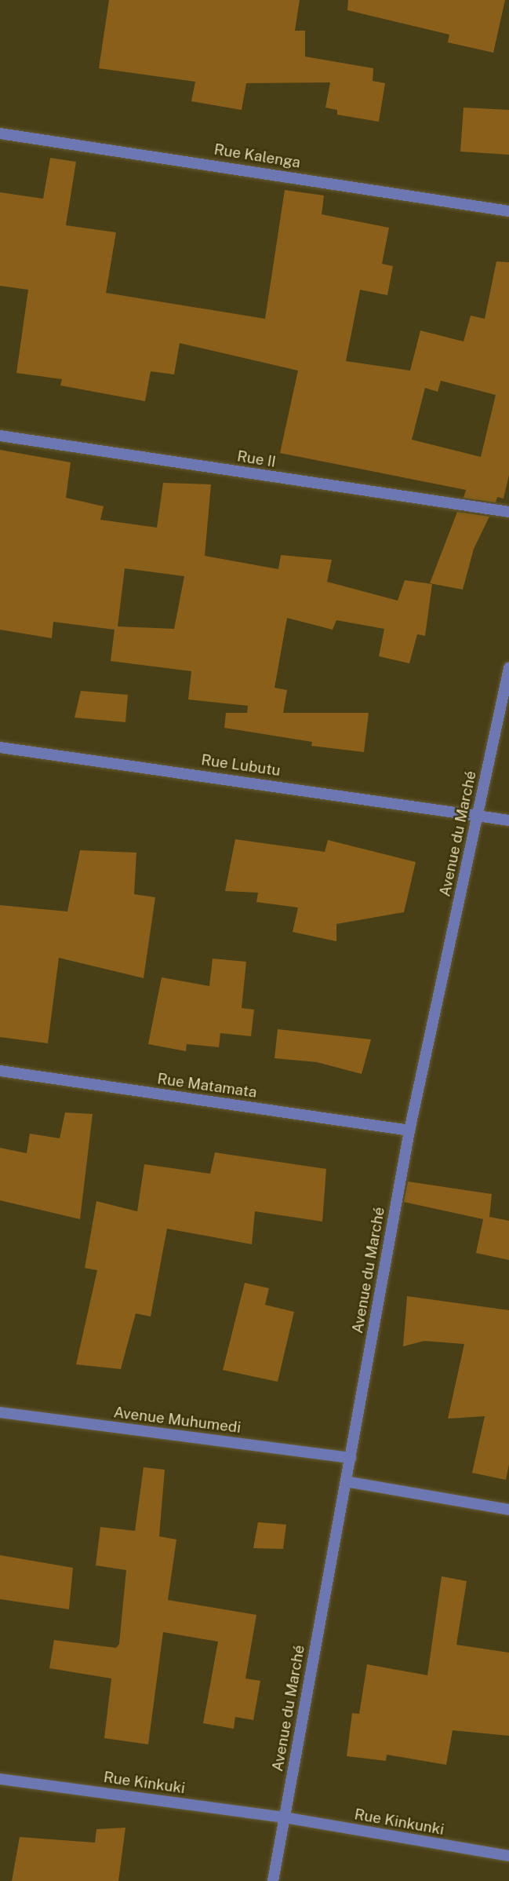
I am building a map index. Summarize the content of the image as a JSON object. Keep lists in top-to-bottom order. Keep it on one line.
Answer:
{"streets":{"street":["Rue Kalenga","Rue II","Rue Lubutu","Avenue du Marché","Rue Matamata","Avenue Muhumedi","Rue Kinkuki","Rue Kinkunki"]},"crossings":[["Rue Lubutu","Avenue du Marché"],["Avenue du Marché","Rue Matamata"],["Avenue du Marché","Avenue Muhumedi"],["Avenue du Marché","Rue Kinkuki"],["Avenue du Marché","Rue Kinkunki"],["Rue Kinkuki","Rue Kinkunki"]]}
